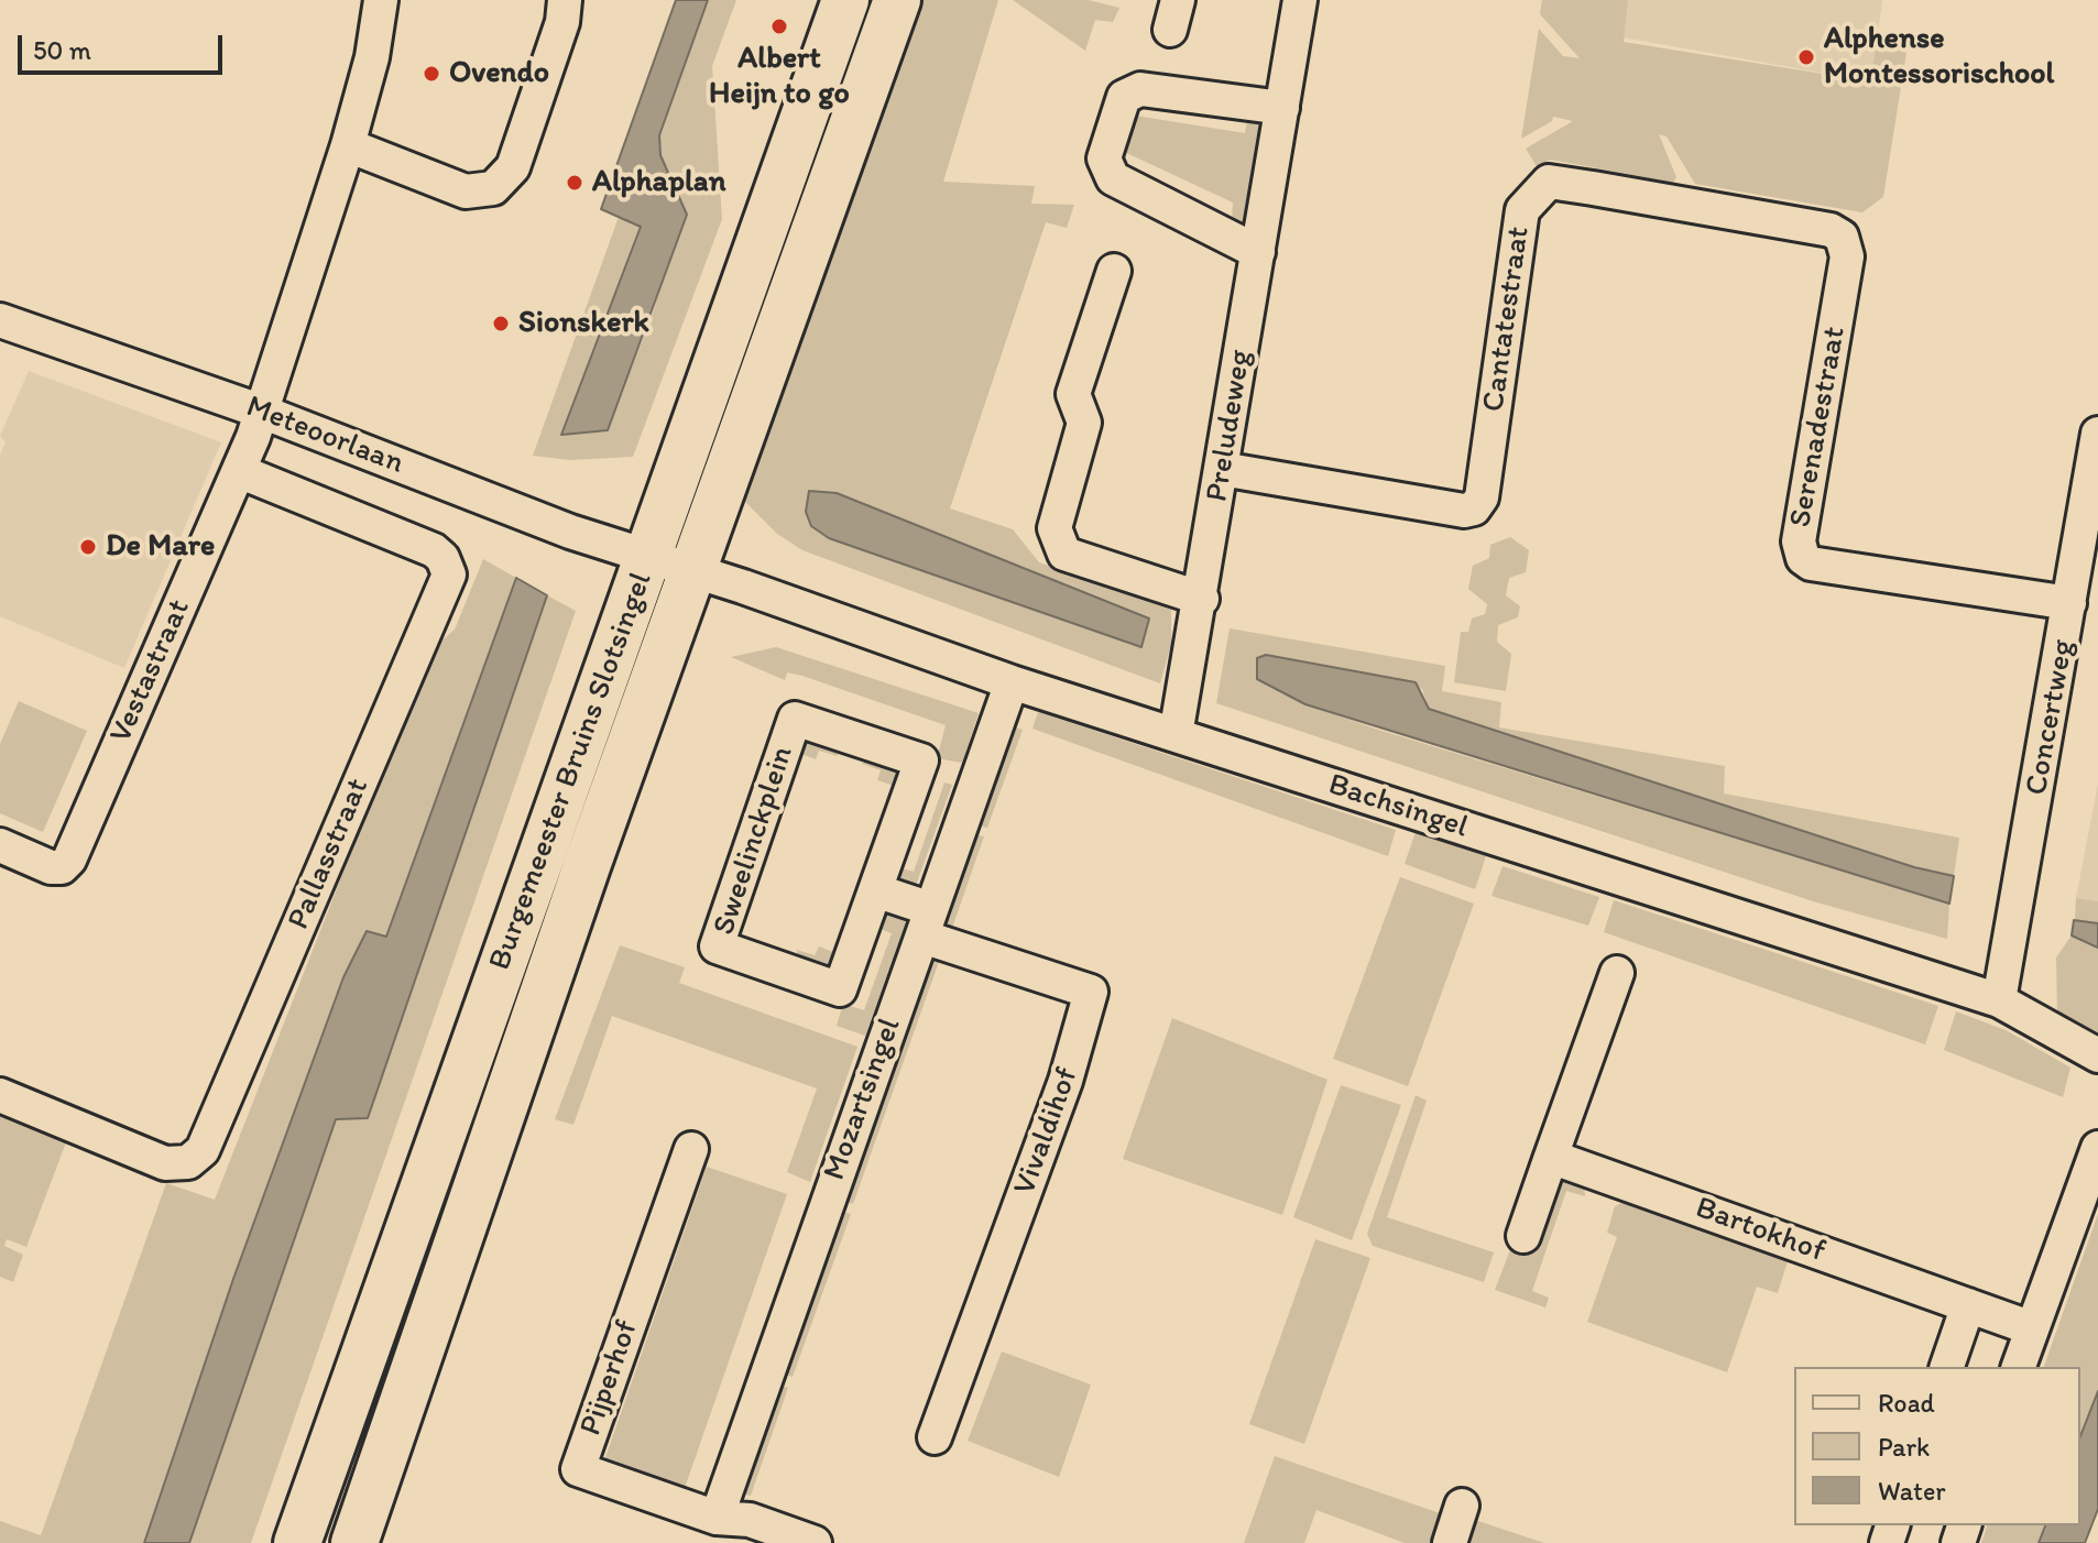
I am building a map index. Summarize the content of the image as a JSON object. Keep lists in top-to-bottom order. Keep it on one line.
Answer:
{"streets":{"main road":["Burgemeester Bruins Slotsingel"],"street":["Cantatestraat","Preludeweg","Serenadestraat","Meteoorlaan","Vestastraat","Concertweg","Bachsingel","Sweelinckplein","Pallasstraat","Mozartsingel","Vivaldihof","Bartokhof","Pijperhof"]},"crossings":[["Cantatestraat","Preludeweg"],["Cantatestraat","Serenadestraat"],["Preludeweg","Bachsingel"],["Serenadestraat","Concertweg"],["Meteoorlaan","Vestastraat"],["Meteoorlaan","Burgemeester Bruins Slotsingel"],["Meteoorlaan","Bachsingel"],["Vestastraat","Pallasstraat"],["Concertweg","Bachsingel"],["Burgemeester Bruins Slotsingel","Bachsingel"],["Bachsingel","Mozartsingel"],["Mozartsingel","Vivaldihof"],["Mozartsingel","Pijperhof"]],"places":["Albert Heijn to go","Alphense Montessorischool","Ovendo","Alphaplan","Sionskerk","De Mare"],"legend":["Road","Park","Water"],"scale_bar":"50 m"}
